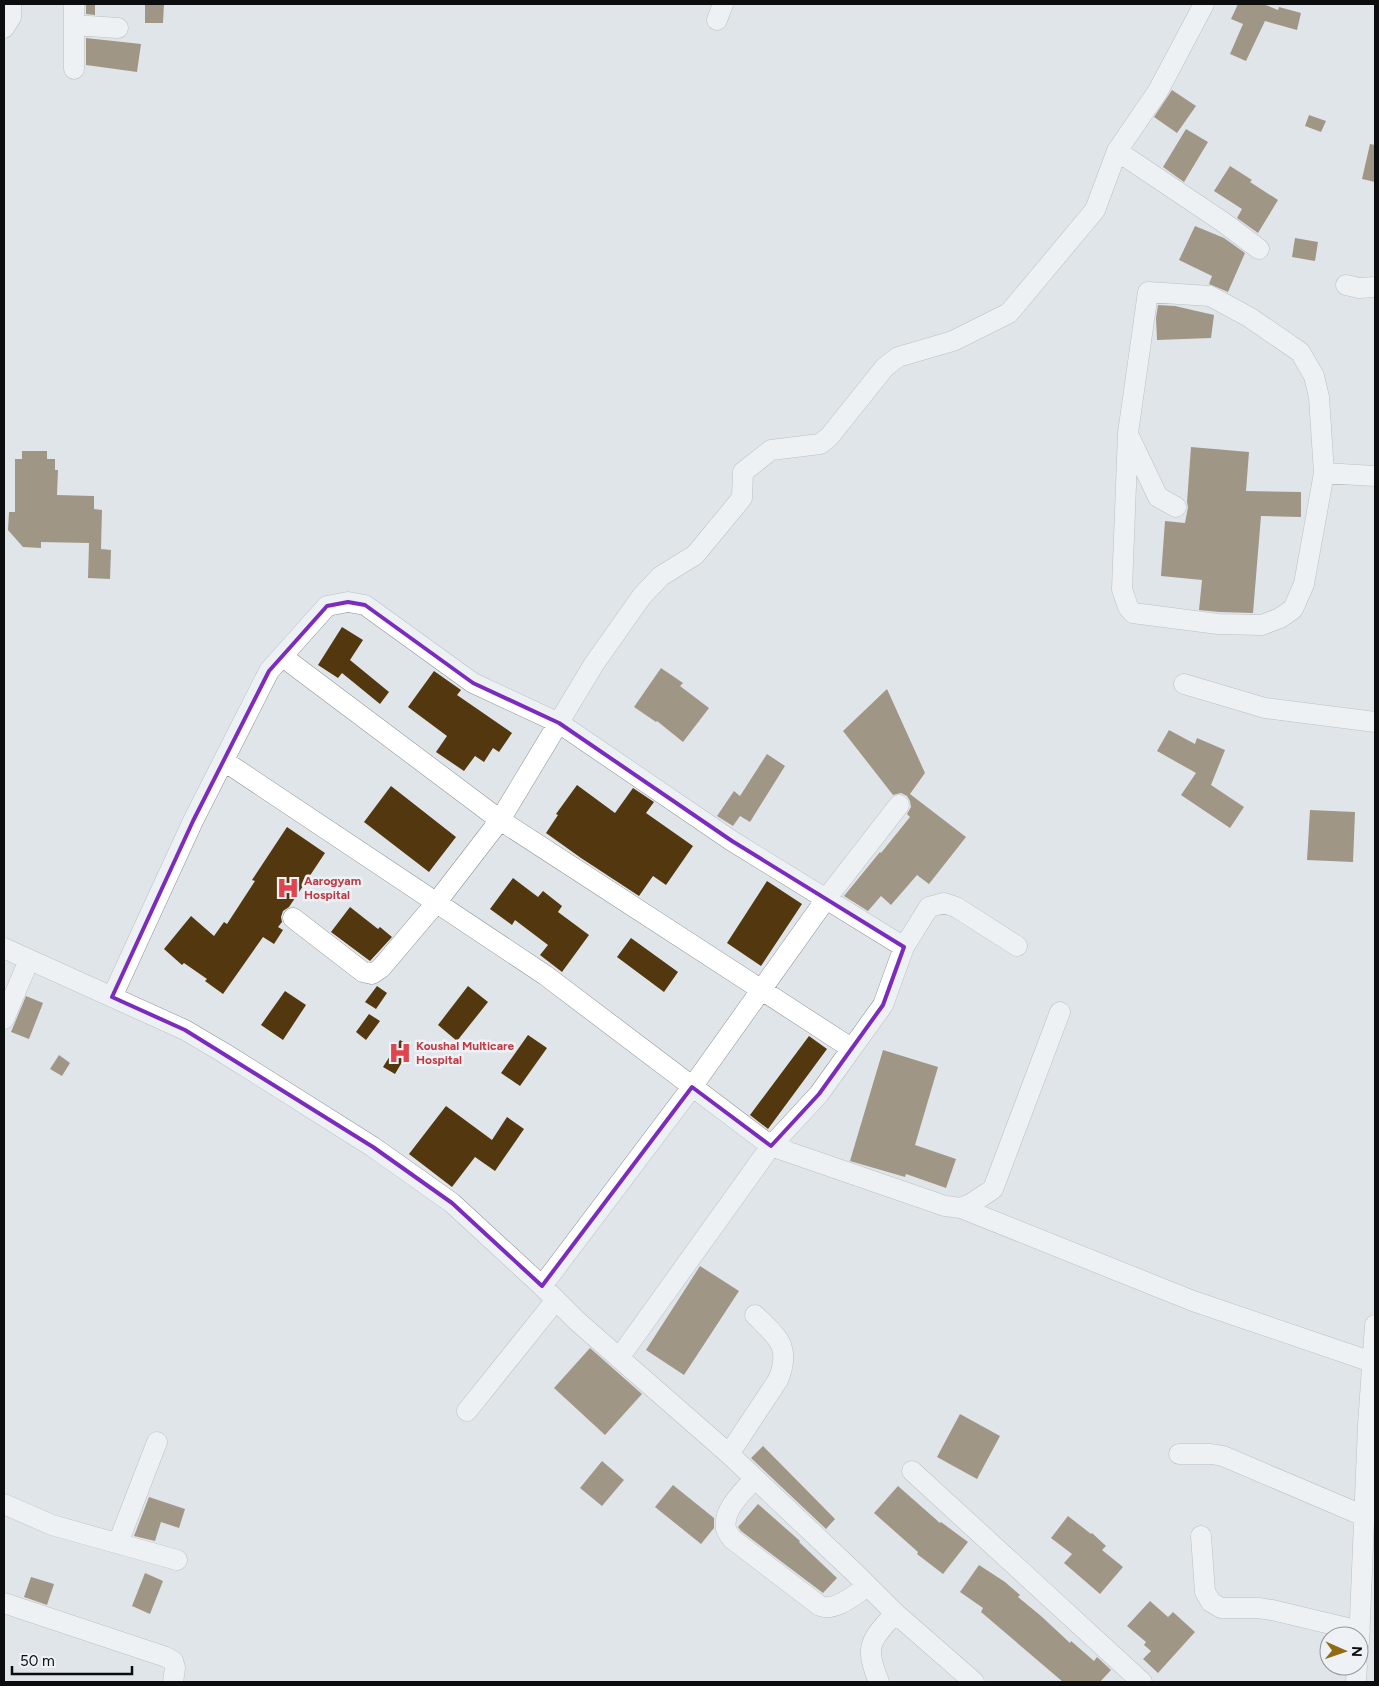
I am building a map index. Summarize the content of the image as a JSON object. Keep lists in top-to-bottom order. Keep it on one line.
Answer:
{"places":{"hospital":["Aarogyam Hospital","Koushal Multicare Hospital"]},"scale_bar":"50 m","north":"right"}
